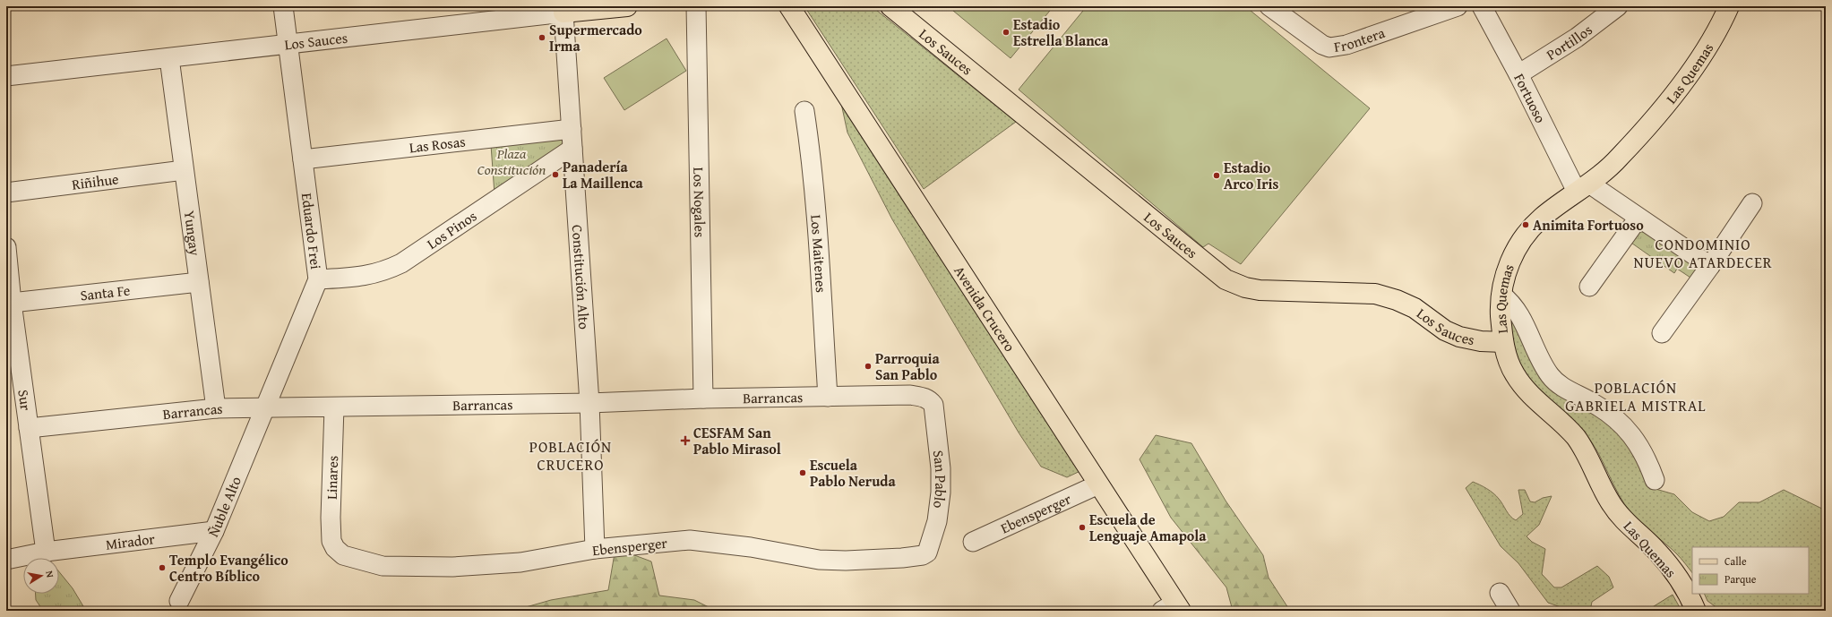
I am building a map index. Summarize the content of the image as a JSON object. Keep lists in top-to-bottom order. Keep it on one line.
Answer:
{"streets":{"main road":["Los Sauces","Las Quemas","Avenida Crucero"],"street":["Frontera","Portillos","Fortuoso","Las Rosas","Riñihue","Los Nogales","Los Pinos","Eduardo Frei","Yungay","Los Maitenes","Constitución Alto","Santa Fe","Barrancas","Sur","Linares","San Pablo","Ñuble Alto","Ebensperger","Mirador"]},"crossings":[["Los Sauces","Las Quemas"],["Los Sauces","Eduardo Frei"],["Los Sauces","Yungay"],["Los Sauces","Constitución Alto"],["Portillos","Fortuoso"],["Las Quemas","Fortuoso"],["Las Rosas","Eduardo Frei"],["Las Rosas","Constitución Alto"],["Riñihue","Yungay"],["Los Nogales","Barrancas"],["Los Pinos","Eduardo Frei"],["Los Pinos","Constitución Alto"],["Eduardo Frei","Barrancas"],["Eduardo Frei","Ñuble Alto"],["Yungay","Santa Fe"],["Yungay","Barrancas"],["Los Maitenes","Barrancas"],["Constitución Alto","Barrancas"],["Constitución Alto","Ebensperger"],["Santa Fe","Sur"],["Avenida Crucero","Ebensperger"],["Barrancas","Sur"],["Barrancas","Linares"],["Barrancas","San Pablo"],["Barrancas","Ñuble Alto"],["Sur","Mirador"],["Linares","Ebensperger"],["San Pablo","Ebensperger"],["Ñuble Alto","Mirador"]],"districts":["CONDOMINIO NUEVO ATARDECER","POBLACIÓN GABRIELA MISTRAL","POBLACIÓN CRUCERO"],"parks":["Plaza Constitución"],"places":{"other":["Estadio Estrella Blanca","Supermercado Irma","Panadería La Maillenca","Estadio Arco Iris","Animita Fortuoso","Parroquia San Pablo","Escuela Pablo Neruda","Escuela de Lenguaje Amapola","Templo Evangélico Centro Bíblico"],"health":["CESFAM San Pablo Mirasol"]},"legend":["Calle","Parque"],"north":"right"}
